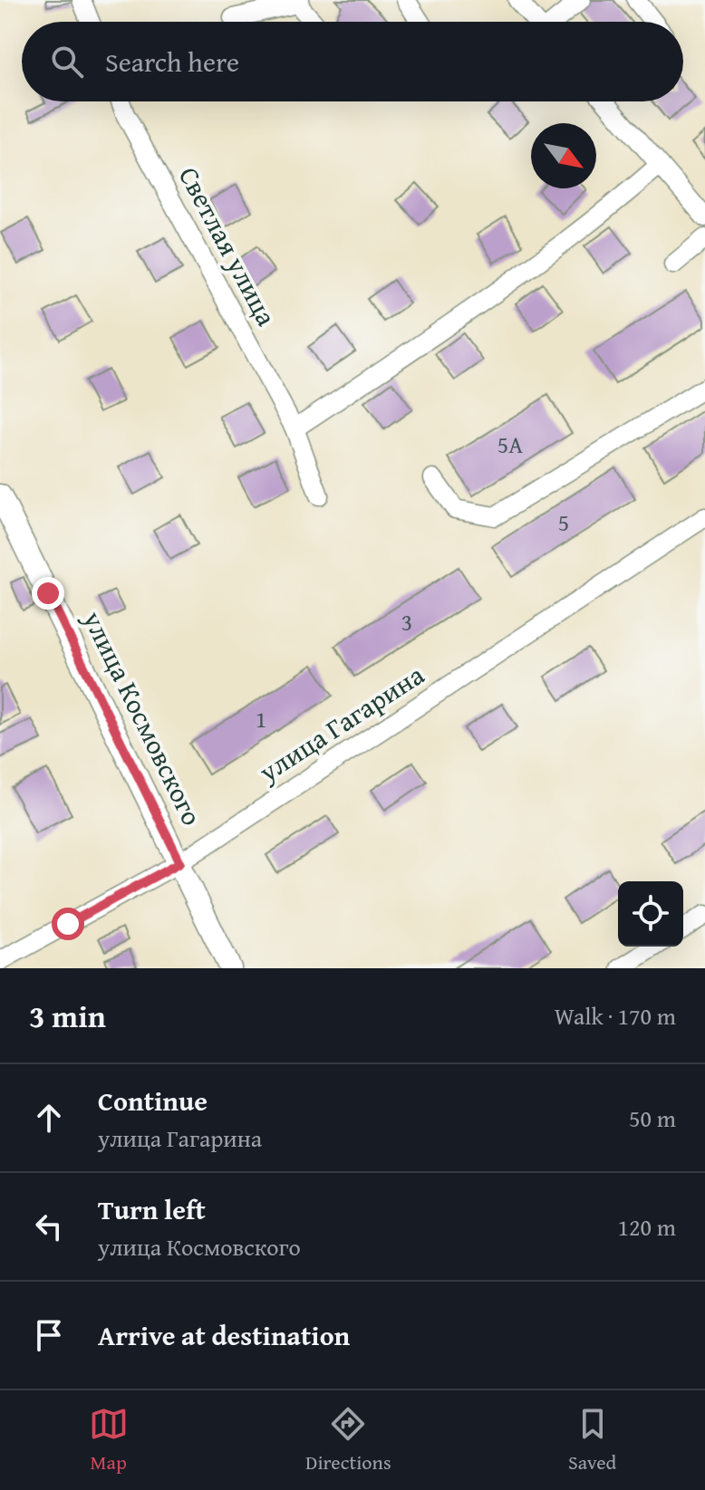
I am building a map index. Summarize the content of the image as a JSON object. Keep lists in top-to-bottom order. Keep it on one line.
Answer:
{"streets":{"main road":["улица Космовского"],"street":["Светлая улица","улица Гагарина"]},"crossings":[["улица Космовского","улица Гагарина"]],"house_numbers":["5А","5","3","1"],"north":"bottom right","page":{"search":"Search here","heading":["3 min","Walk · 170 m"],"list":[["Continue","улица Гагарина","50 m"],["Turn left","улица Космовского","120 m"],"Arrive at destination"],"nav":["Map","Directions","Saved"]}}
